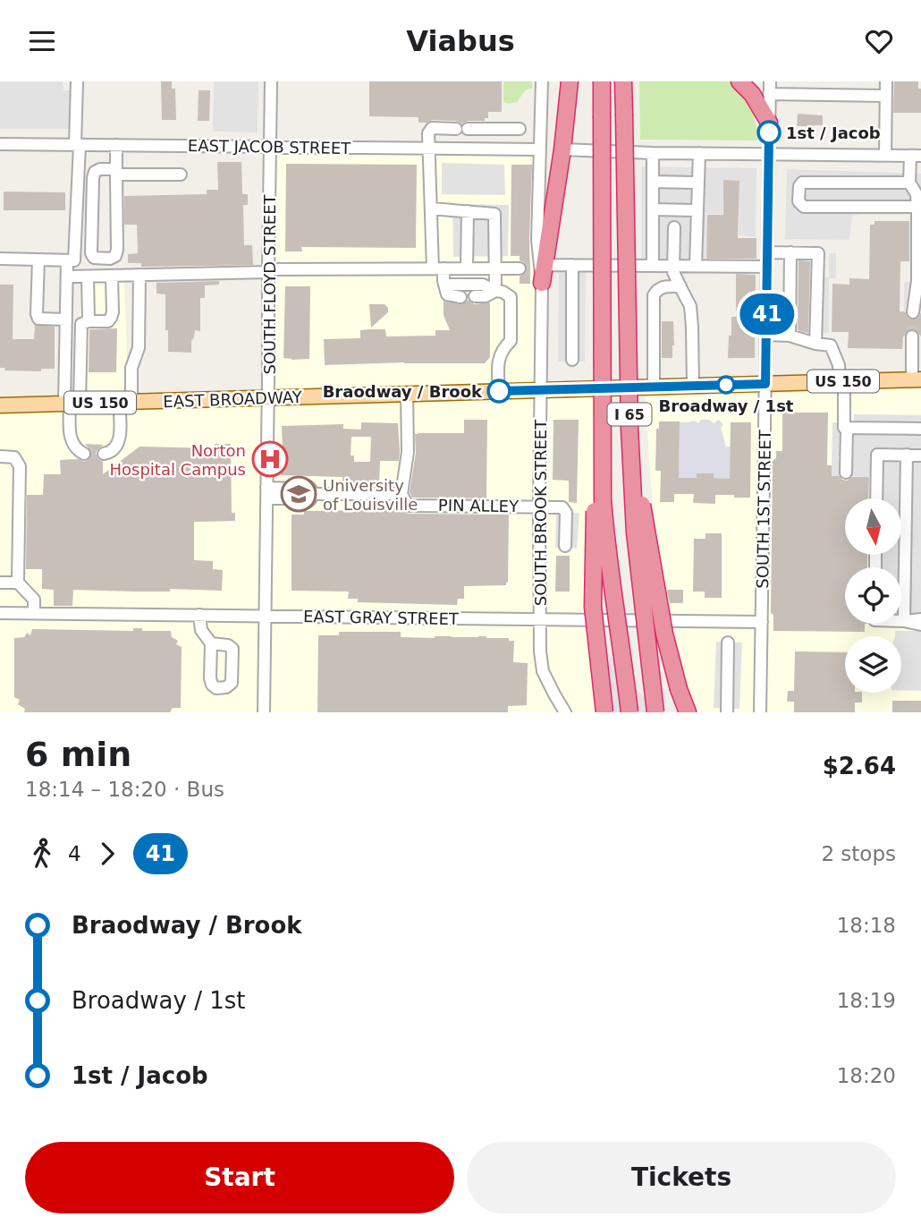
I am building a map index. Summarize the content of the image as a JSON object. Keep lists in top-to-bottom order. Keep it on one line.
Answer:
{"streets":{"highway":["I 65"],"main road":["US 150","EAST BROADWAY"],"street":["EAST JACOB STREET","SOUTH FLOYD STREET","PIN ALLEY","SOUTH 1ST STREET","SOUTH BROOK STREET","EAST GRAY STREET"]},"crossings":[["EAST JACOB STREET","SOUTH FLOYD STREET"],["EAST JACOB STREET","SOUTH BROOK STREET"],["SOUTH FLOYD STREET","EAST BROADWAY"],["SOUTH FLOYD STREET","PIN ALLEY"],["SOUTH FLOYD STREET","EAST GRAY STREET"],["US 150","EAST BROADWAY"],["US 150","SOUTH 1ST STREET"],["EAST BROADWAY","SOUTH 1ST STREET"],["EAST BROADWAY","SOUTH BROOK STREET"],["PIN ALLEY","SOUTH BROOK STREET"],["SOUTH 1ST STREET","EAST GRAY STREET"],["SOUTH BROOK STREET","EAST GRAY STREET"]],"places":{"other":["1st / Jacob","Broadway / 1st","Braodway / Brook"],"hospital":["Norton Hospital Campus"],"school or university":["University of Louisville"]},"lines":["bus line 41"],"north":"bottom","page":{"header":"Viabus","on_map":"41","heading":["6 min","18:14 – 18:20 · Bus","$2.64"],"legs":["4","41","2 stops"],"list":[{"name":"Braodway / Brook","value":"18:18"},{"name":"Broadway / 1st","value":"18:19"},{"name":"1st / Jacob","value":"18:20"}],"buttons":["Start","Tickets"]}}
